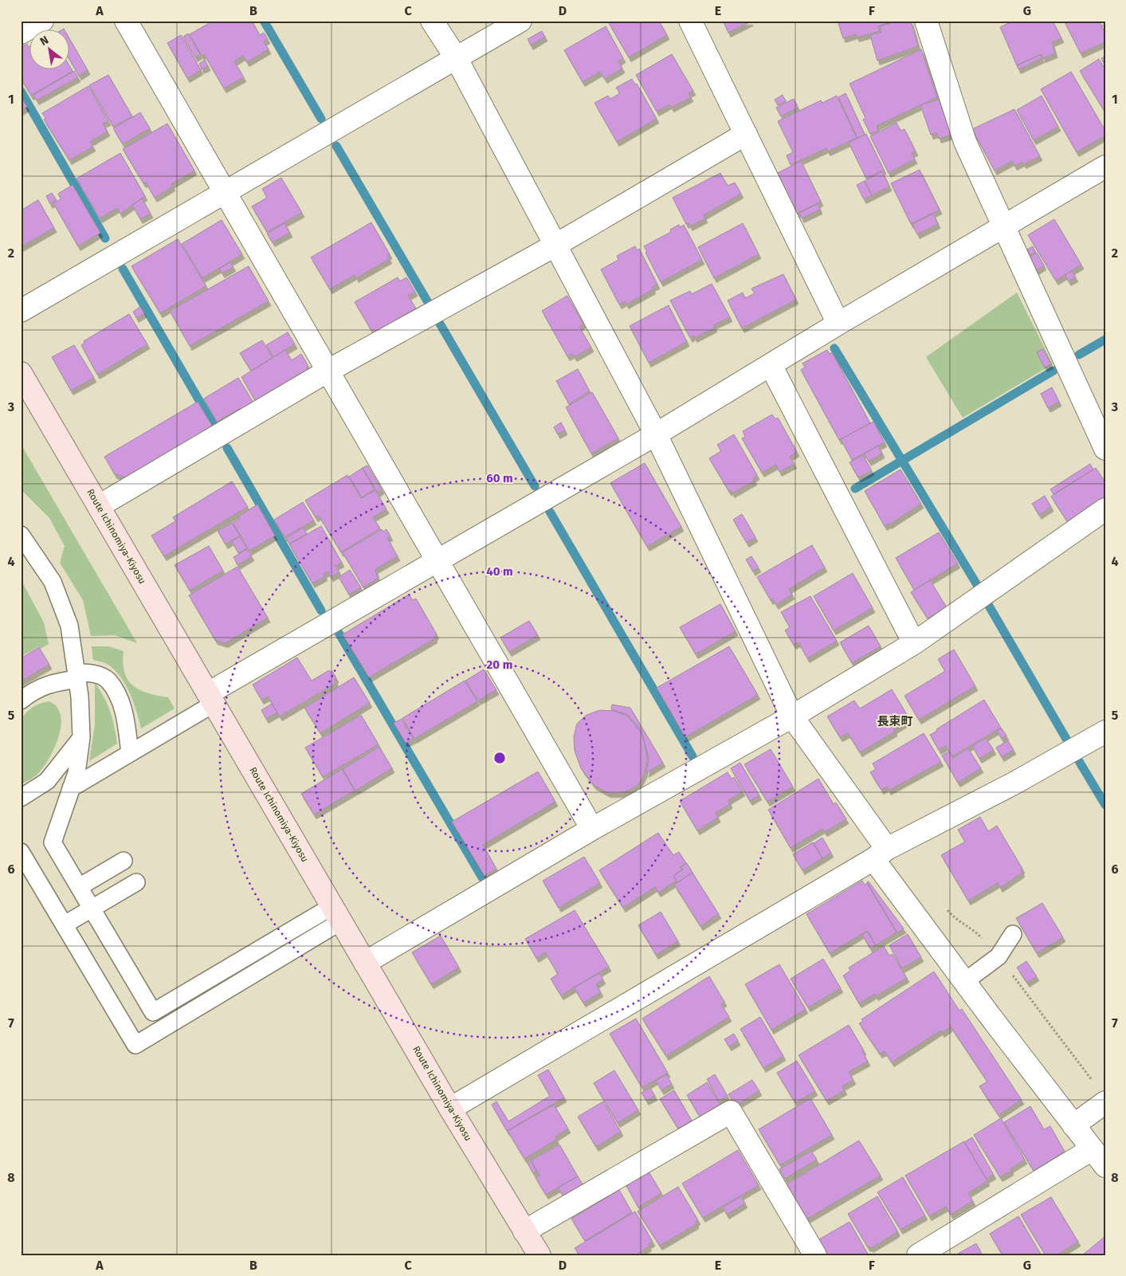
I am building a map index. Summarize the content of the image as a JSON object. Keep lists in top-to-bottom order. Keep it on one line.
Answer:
{"streets":{"main road":["Route Ichinomiya-Kiyosu"]},"districts":["長束町"],"north":"top left","grid":{"columns":["A","B","C","D","E","F","G"],"rows":["1","2","3","4","5","6","7","8"]},"rings":["60 m","40 m","20 m"]}
